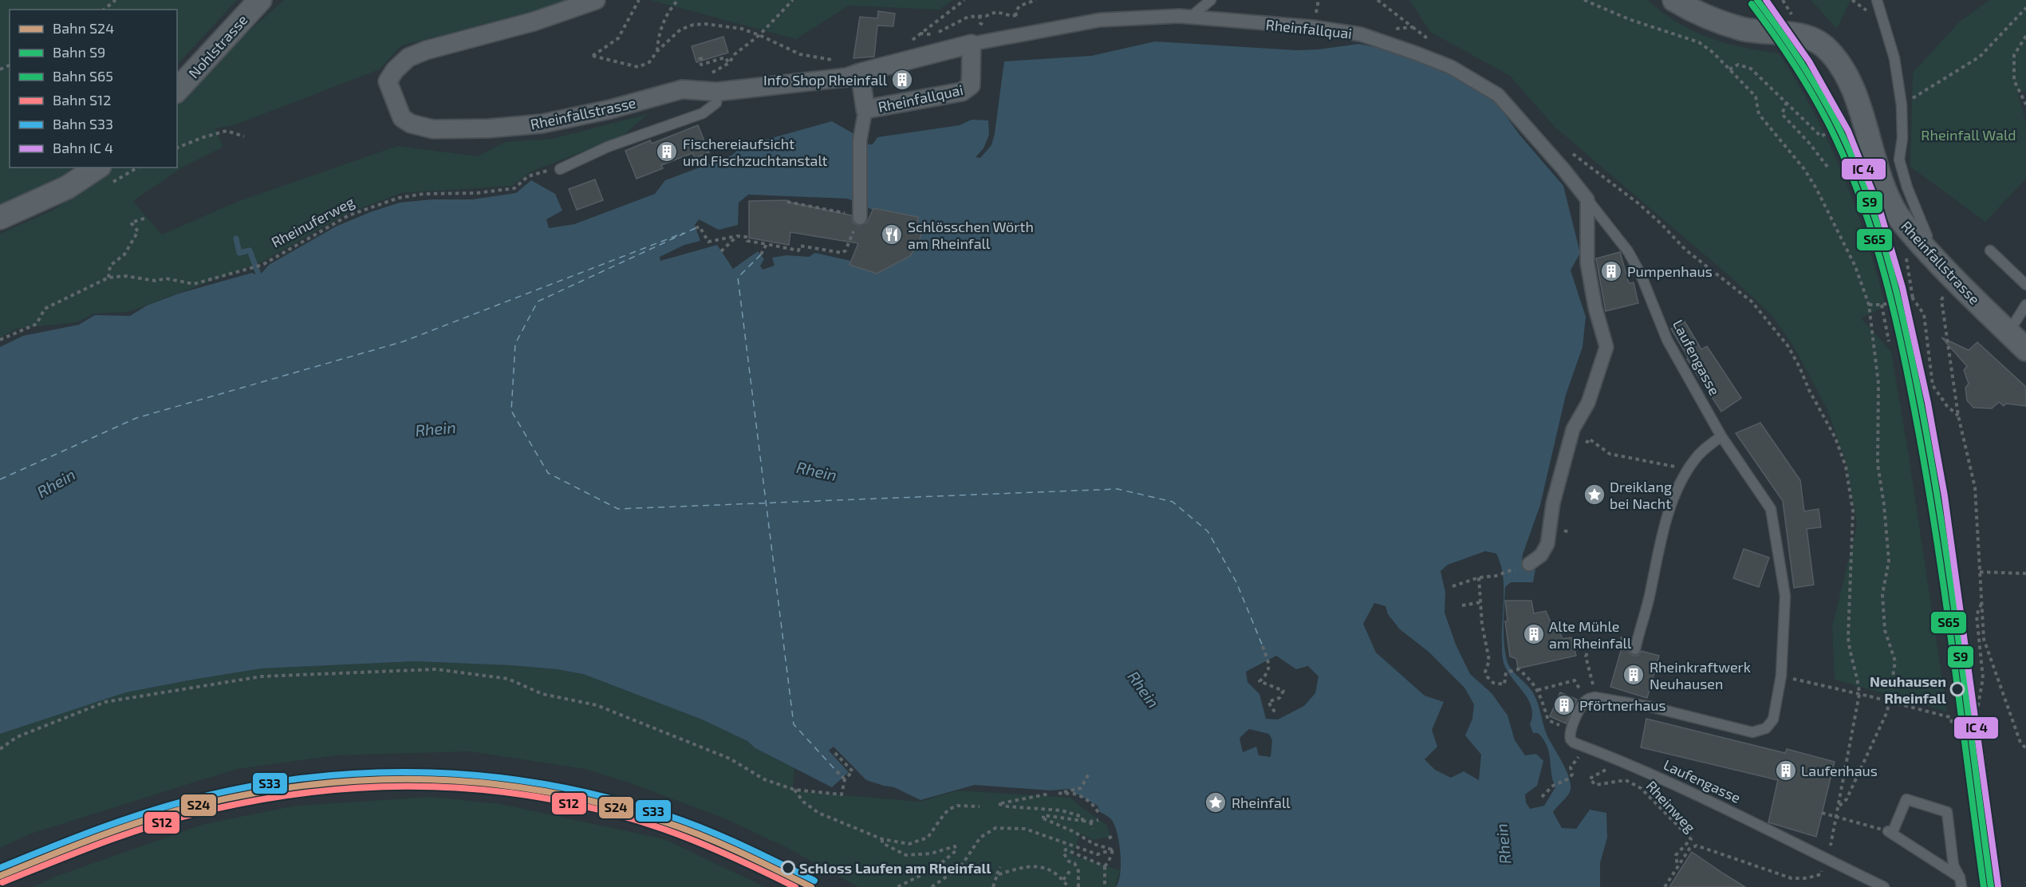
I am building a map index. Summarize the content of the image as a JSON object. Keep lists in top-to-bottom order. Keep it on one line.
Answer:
{"streets":{"street":["Rheinfallquai","Nohlstrasse","Rheinfallstrasse"],"lane":["Laufengasse"],"path":["Rheinuferweg","Rheinweg"]},"crossings":[["Rheinfallquai","Rheinfallstrasse"],["Rheinfallquai","Laufengasse"],["Laufengasse","Rheinweg"]],"water":["Rhein"],"parks":["Rheinfall Wald"],"places":{"building":["Info Shop Rheinfall","Fischereiaufsicht und Fischzuchtanstalt","Pumpenhaus","Alte Mühle am Rheinfall","Rheinkraftwerk Neuhausen","Pförtnerhaus","Laufenhaus"],"restaurant":["Schlösschen Wörth am Rheinfall"],"place":["Dreiklang bei Nacht","Rheinfall"],"other":["Neuhausen Rheinfall","Schloss Laufen am Rheinfall"]},"lines":["rail line S9","rail line S65","rail line S33","rail line S24","rail line S12"],"legend":["Bahn S24","Bahn S9","Bahn S65","Bahn S12","Bahn S33","Bahn IC 4"]}
